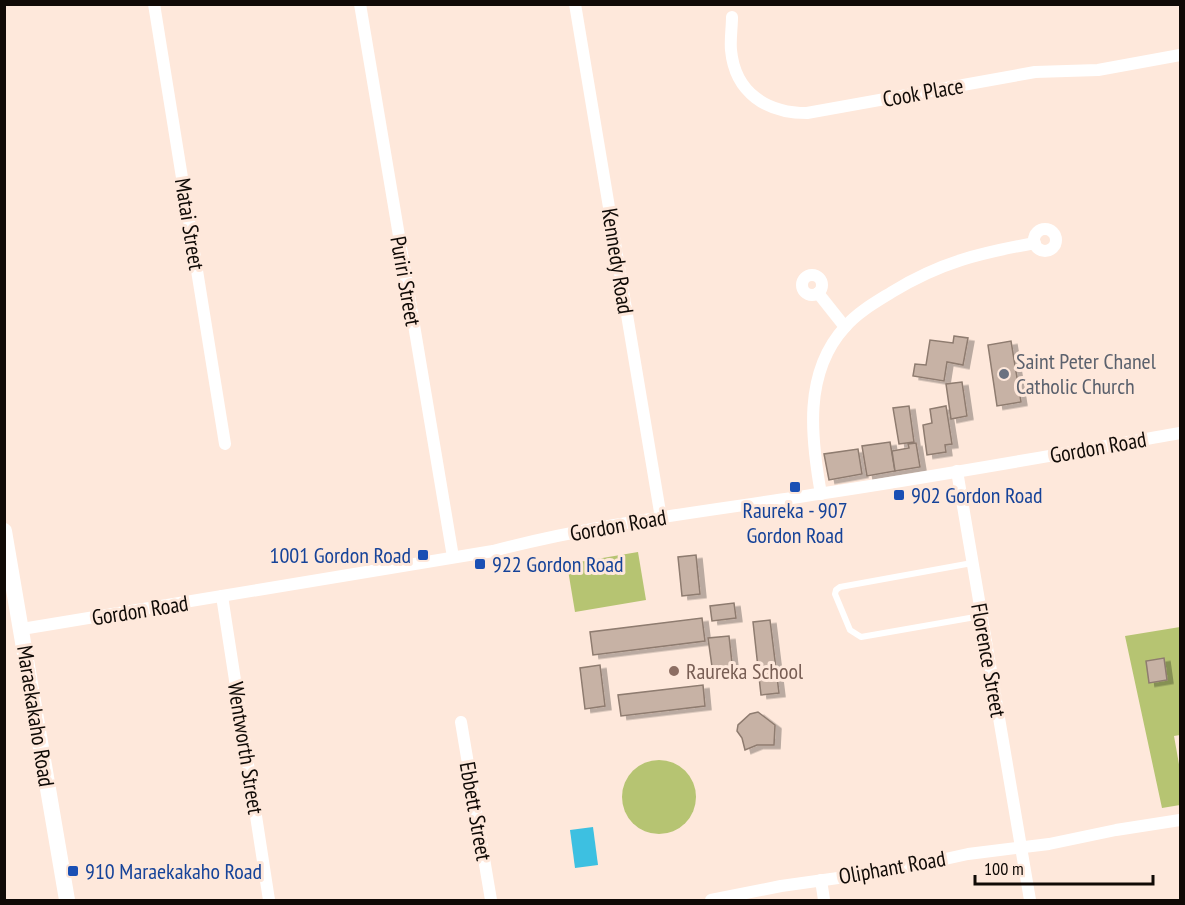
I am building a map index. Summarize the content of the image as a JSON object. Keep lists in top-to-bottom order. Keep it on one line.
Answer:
{"streets":{"main road":["Maraekakaho Road"],"street":["Cook Place","Matai Street","Kennedy Road","Puriri Street","Gordon Road","Florence Street","Wentworth Street","Ebbett Street","Oliphant Road"]},"crossings":[["Kennedy Road","Gordon Road"],["Puriri Street","Gordon Road"],["Gordon Road","Florence Street"],["Gordon Road","Maraekakaho Road"],["Gordon Road","Wentworth Street"],["Florence Street","Oliphant Road"]],"places":{"other":["Saint Peter Chanel Catholic Church","Raureka School"],"transit":["Raureka - 907 Gordon Road","902 Gordon Road","1001 Gordon Road","922 Gordon Road","910 Maraekakaho Road"]},"scale_bar":"100 m"}
